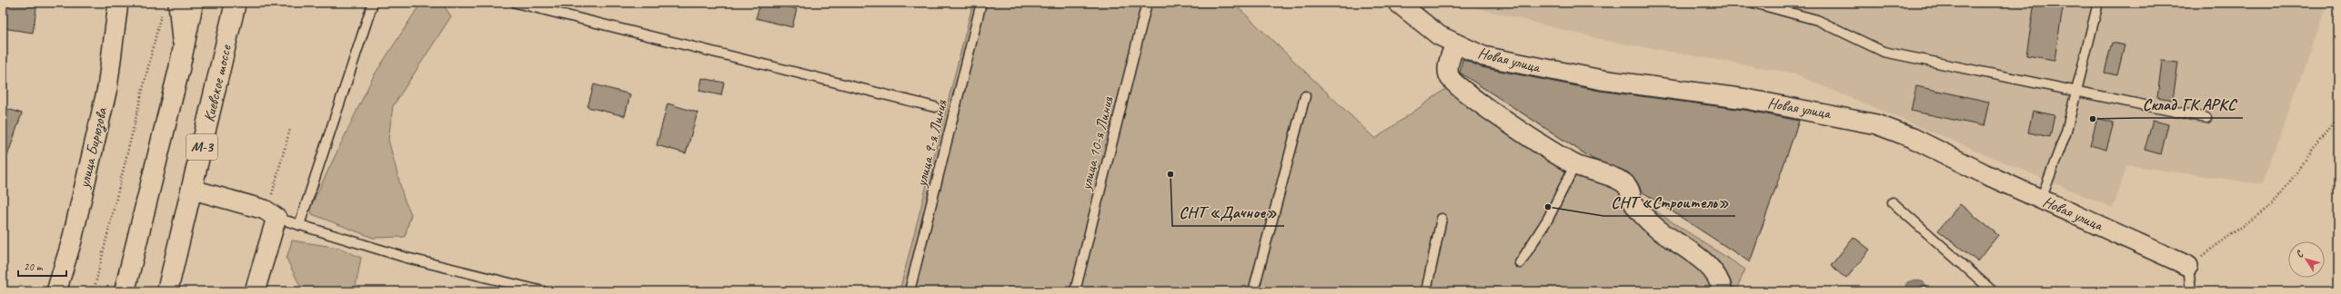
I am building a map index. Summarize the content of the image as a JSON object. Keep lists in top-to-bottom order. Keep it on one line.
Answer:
{"streets":{"highway":["Киевское шоссе","М-3"],"street":["Новая улица","улица Бирюзова"],"lane":["улица 9-я Линия","улица 10-я Линия"]},"places":["Склад ГК АРКС","СНТ «Дачное»","СНТ «Строитель»"],"scale_bar":"20 m","north":"top left"}
